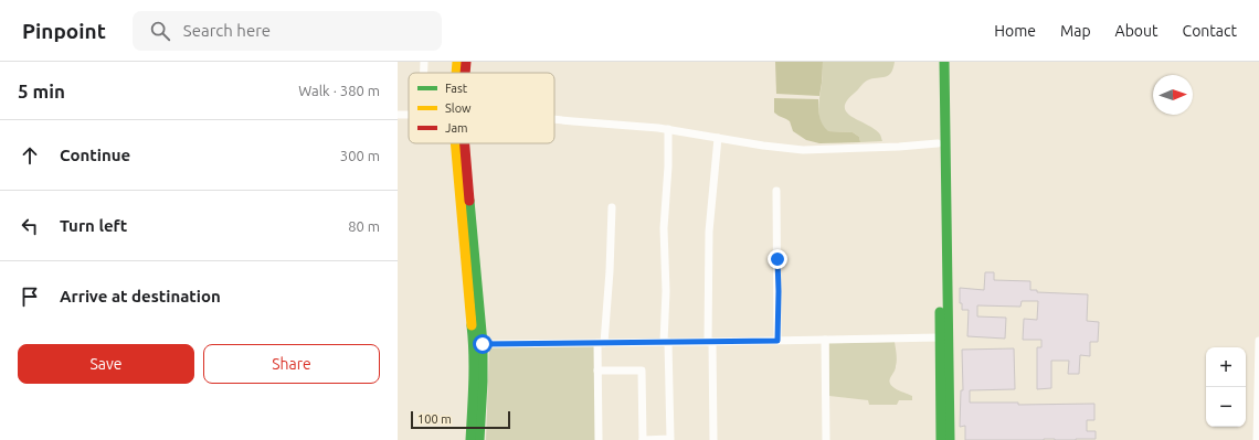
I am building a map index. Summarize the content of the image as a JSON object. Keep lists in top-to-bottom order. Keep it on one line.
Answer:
{"legend":["Fast","Slow","Jam"],"scale_bar":"100 m","north":"right","page":{"header":"Pinpoint","search":"Search here","nav":["Home","Map","About","Contact"],"heading":["5 min","Walk · 380 m"],"list":[["Continue","300 m"],["Turn left","80 m"],"Arrive at destination"],"buttons":["Save","Share"],"map_buttons":["+","−"],"scale":"100 m"}}
